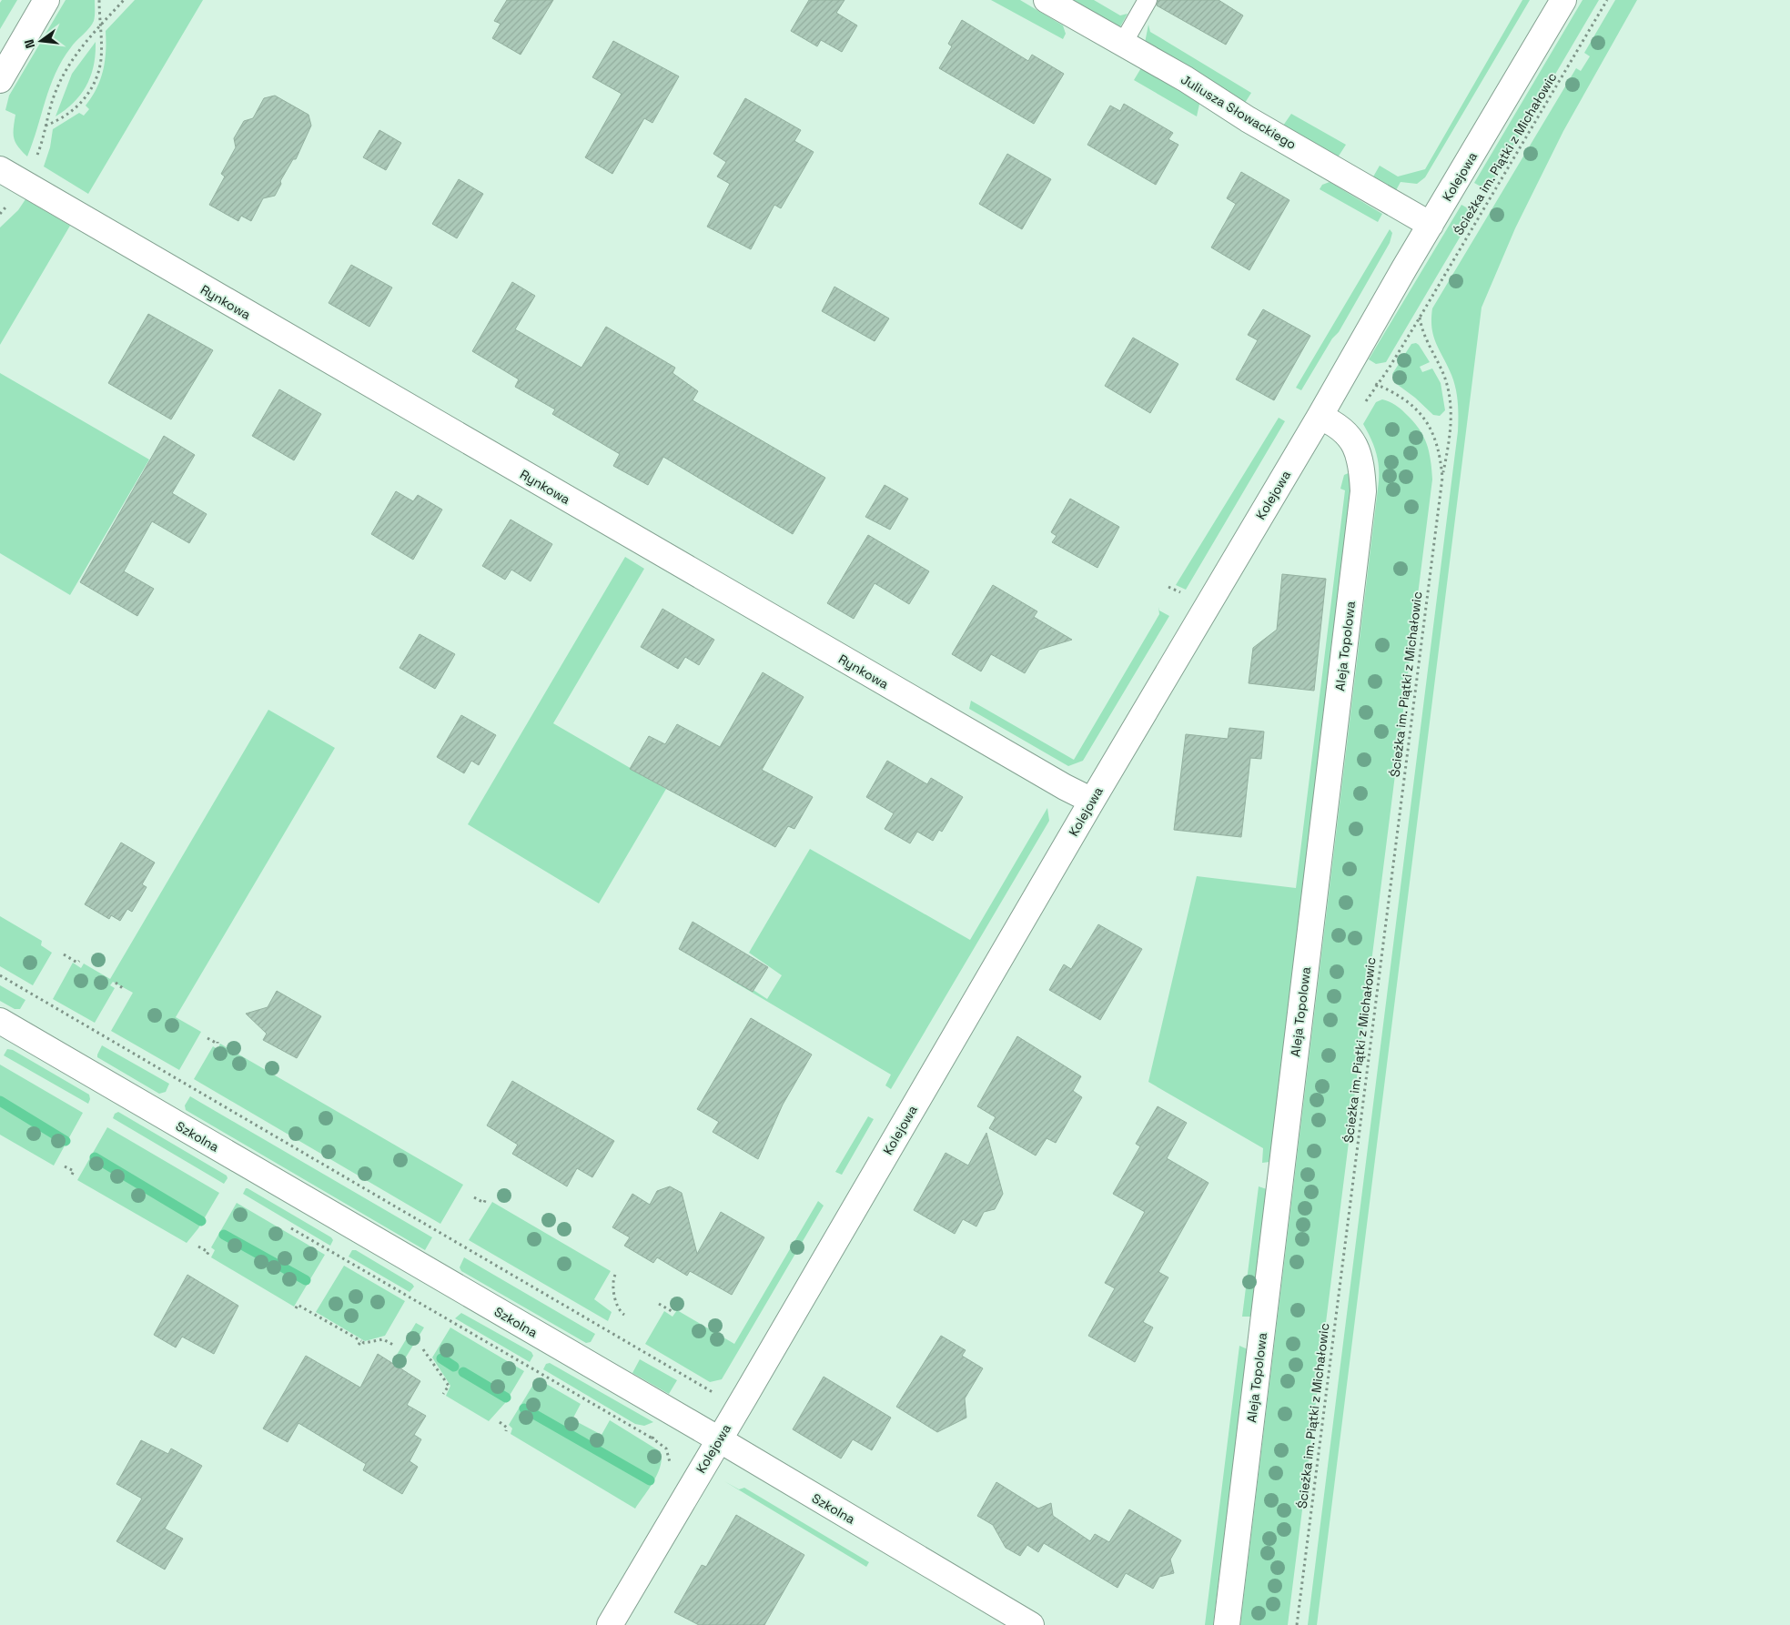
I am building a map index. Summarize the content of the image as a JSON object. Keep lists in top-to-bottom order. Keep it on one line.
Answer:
{"streets":{"street":["Juliusza Słowackiego","Kolejowa","Rynkowa","Aleja Topolowa","Szkolna"],"path":["Ścieżka im. Piątki z Michałowic"]},"crossings":[["Juliusza Słowackiego","Kolejowa"],["Kolejowa","Rynkowa"],["Kolejowa","Aleja Topolowa"],["Kolejowa","Szkolna"]],"north":"left"}
